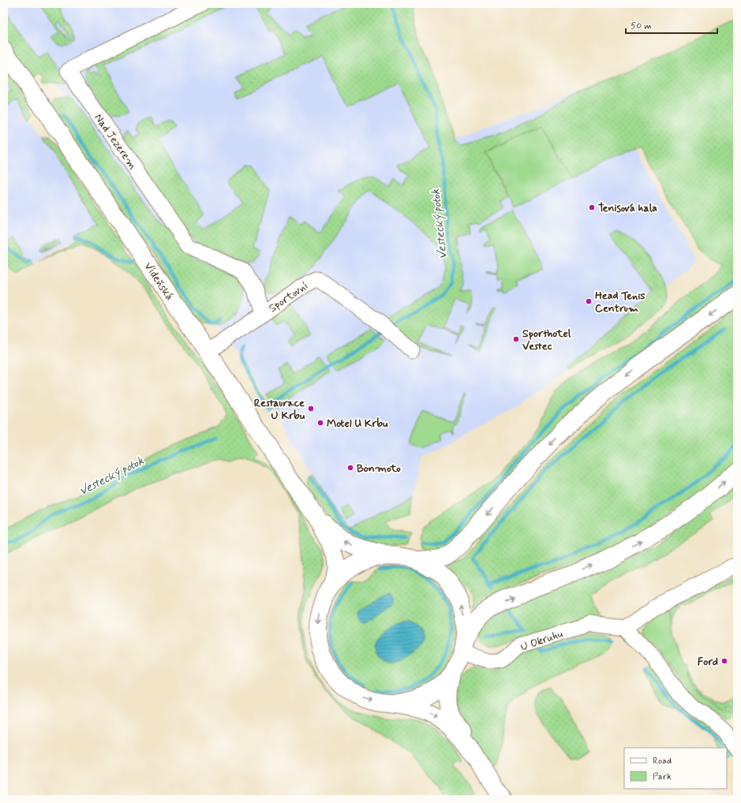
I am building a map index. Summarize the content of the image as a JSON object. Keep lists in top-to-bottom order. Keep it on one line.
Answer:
{"streets":{"main road":["Vídeňská"],"street":["Nad Jezerem","Sportovní","U Okruhu"]},"crossings":[["Nad Jezerem","Sportovní"],["Vídeňská","Sportovní"],["Vídeňská","U Okruhu"]],"water":["Vestecký potok"],"places":["Tenisová hala","Head Tenis Centrum","Sporthotel Vestec","Restaurace U Krbu","Motel U Krbu","Bonmoto","Ford"],"legend":["Road","Park"],"scale_bar":"50 m"}
